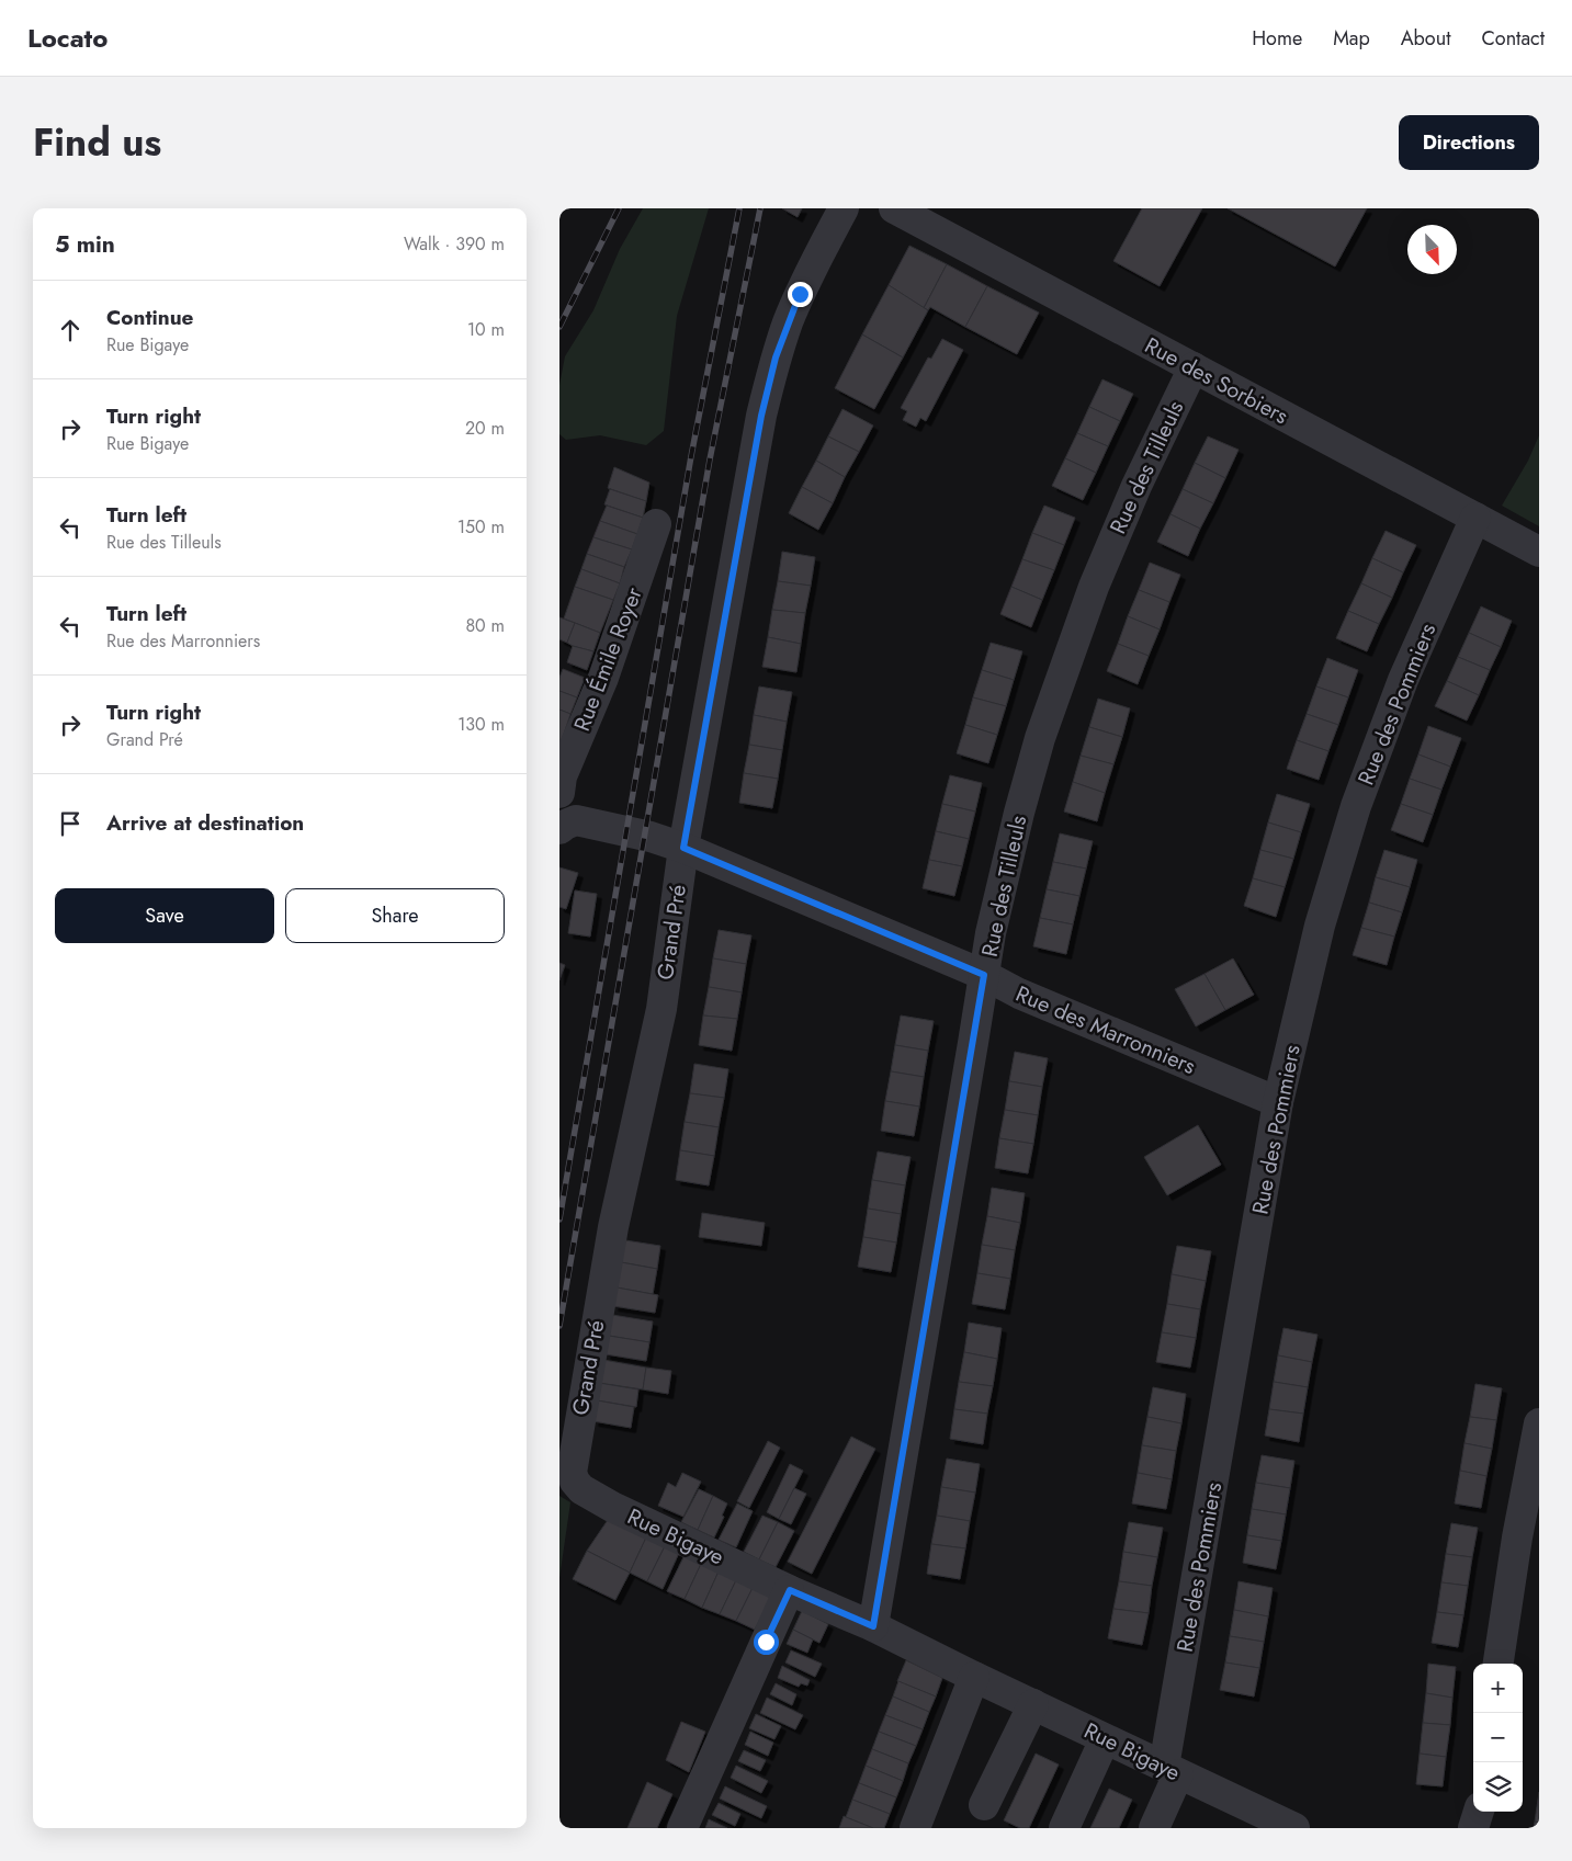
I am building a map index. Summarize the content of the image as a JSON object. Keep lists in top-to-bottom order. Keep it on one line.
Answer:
{"streets":{"street":["Rue des Sorbiers","Rue des Tilleuls","Rue Émile Royer","Rue des Pommiers","Grand Pré","Rue des Marronniers","Rue Bigaye"]},"crossings":[["Rue des Sorbiers","Rue des Tilleuls"],["Rue des Sorbiers","Rue des Pommiers"],["Rue des Tilleuls","Rue des Marronniers"],["Rue des Tilleuls","Rue Bigaye"],["Rue Émile Royer","Rue des Marronniers"],["Rue des Pommiers","Rue des Marronniers"],["Rue des Pommiers","Rue Bigaye"],["Grand Pré","Rue des Marronniers"],["Grand Pré","Rue Bigaye"]],"north":"bottom right","page":{"header":"Locato","nav":["Home","Map","About","Contact"],"title":"Find us","buttons":["Directions",["Save","Share"]],"heading":["5 min","Walk · 390 m"],"list":[["Continue","Rue Bigaye","10 m"],["Turn right","Rue Bigaye","20 m"],["Turn left","Rue des Tilleuls","150 m"],["Turn left","Rue des Marronniers","80 m"],["Turn right","Grand Pré","130 m"],"Arrive at destination"],"map_buttons":["+","−"]}}
